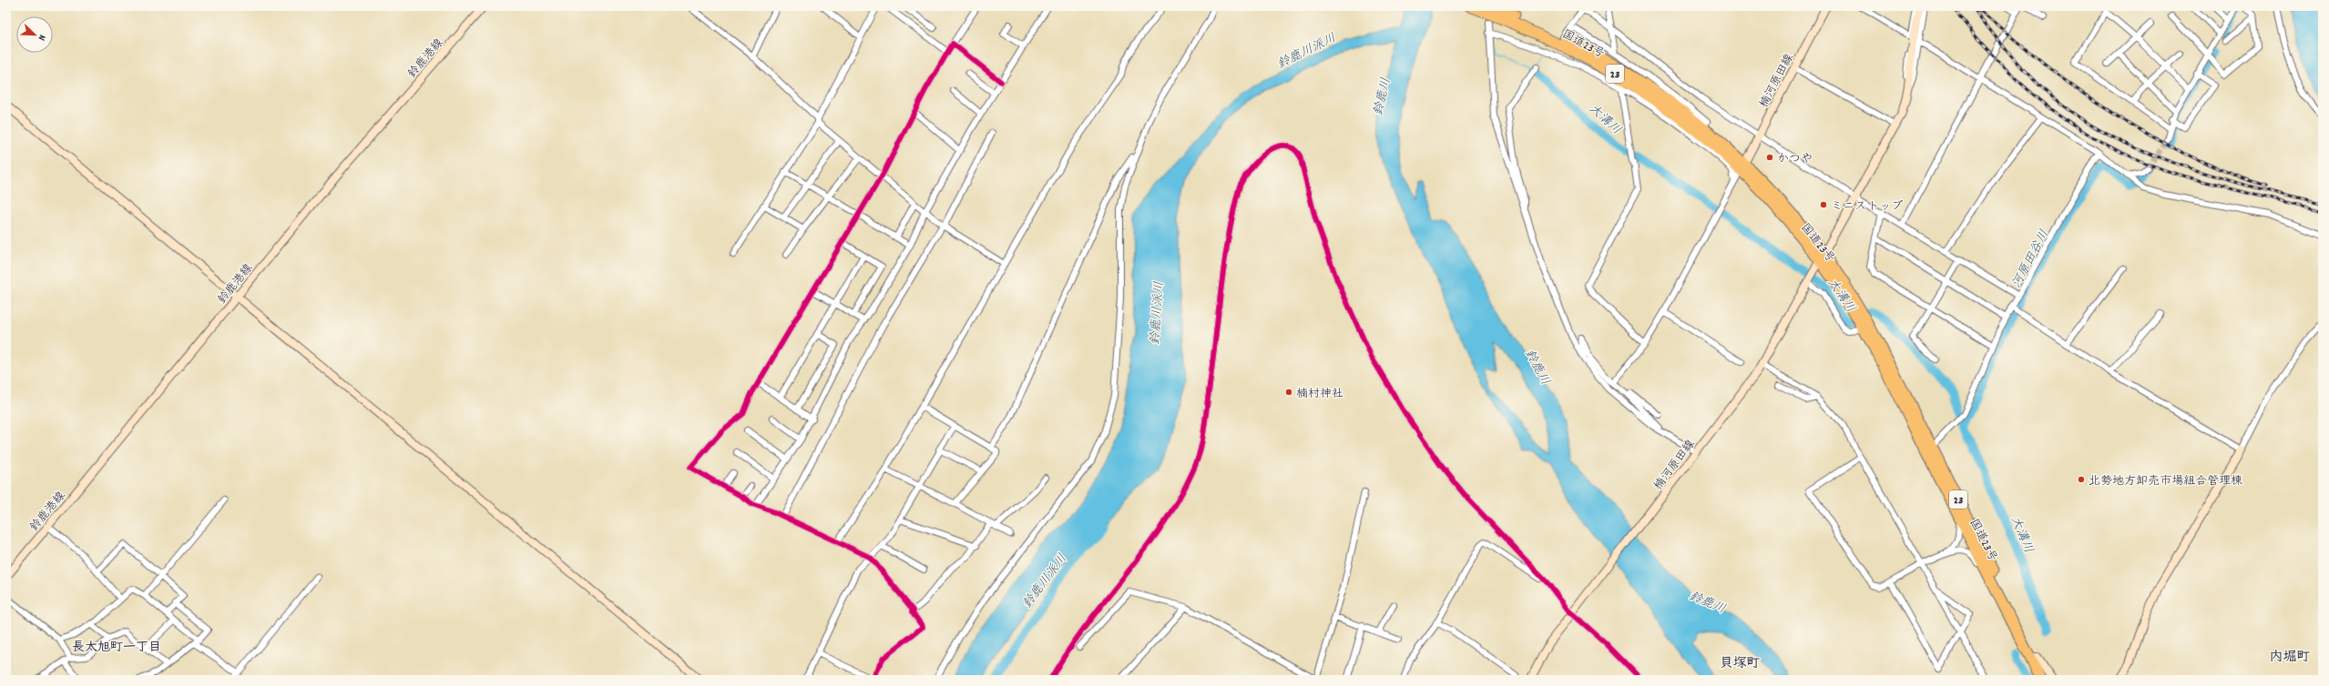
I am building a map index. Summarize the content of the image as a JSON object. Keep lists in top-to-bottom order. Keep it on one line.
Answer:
{"streets":{"highway":["国道23号","23"],"street":["鈴鹿港線","楠河原田線"]},"crossings":[["国道23号","楠河原田線"]],"districts":["長太旭町一丁目","内堀町","貝塚町"],"water":["鈴鹿川派川","鈴鹿川","大溝川","河原田谷川"],"places":["かつや","ミニストップ","楠村神社","北勢地方卸売市場組合管理棟"],"north":"bottom right"}
